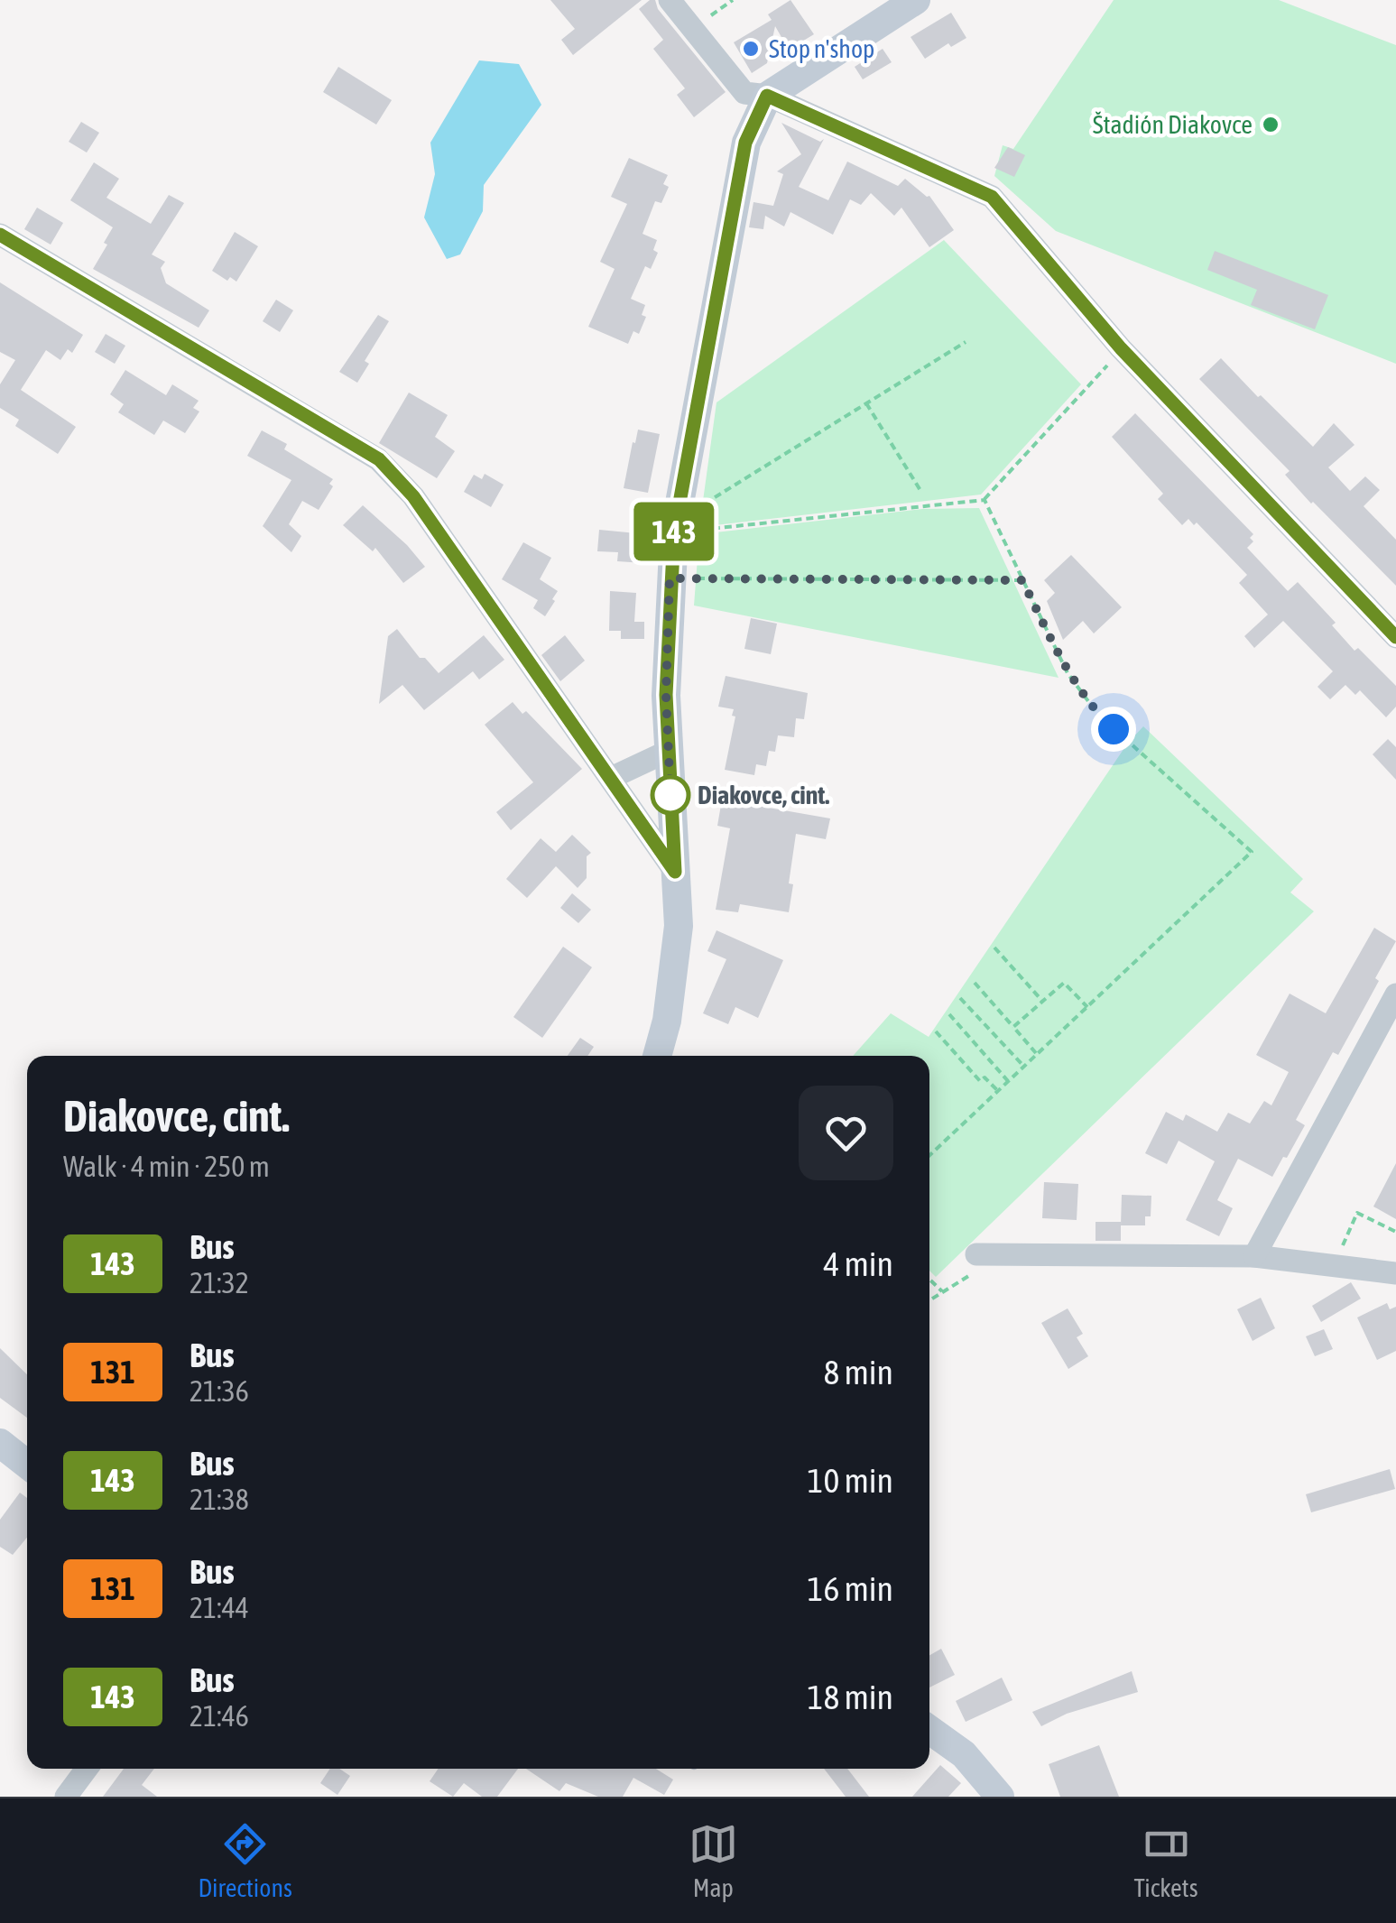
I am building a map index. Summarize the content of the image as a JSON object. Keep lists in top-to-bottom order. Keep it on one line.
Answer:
{"places":["Stop n'shop","Štadión Diakovce","Diakovce, cint."],"lines":["bus line 143"],"page":{"on_map":"143","heading":["Diakovce, cint.","Walk · 4 min · 250 m"],"list":[{"mark":"143","name":"Bus","note":"21:32","value":"4 min"},{"mark":"131","name":"Bus","note":"21:36","value":"8 min"},{"mark":"143","name":"Bus","note":"21:38","value":"10 min"},{"mark":"131","name":"Bus","note":"21:44","value":"16 min"},{"mark":"143","name":"Bus","note":"21:46","value":"18 min"}],"tabs":["Directions","Map","Tickets"]}}
